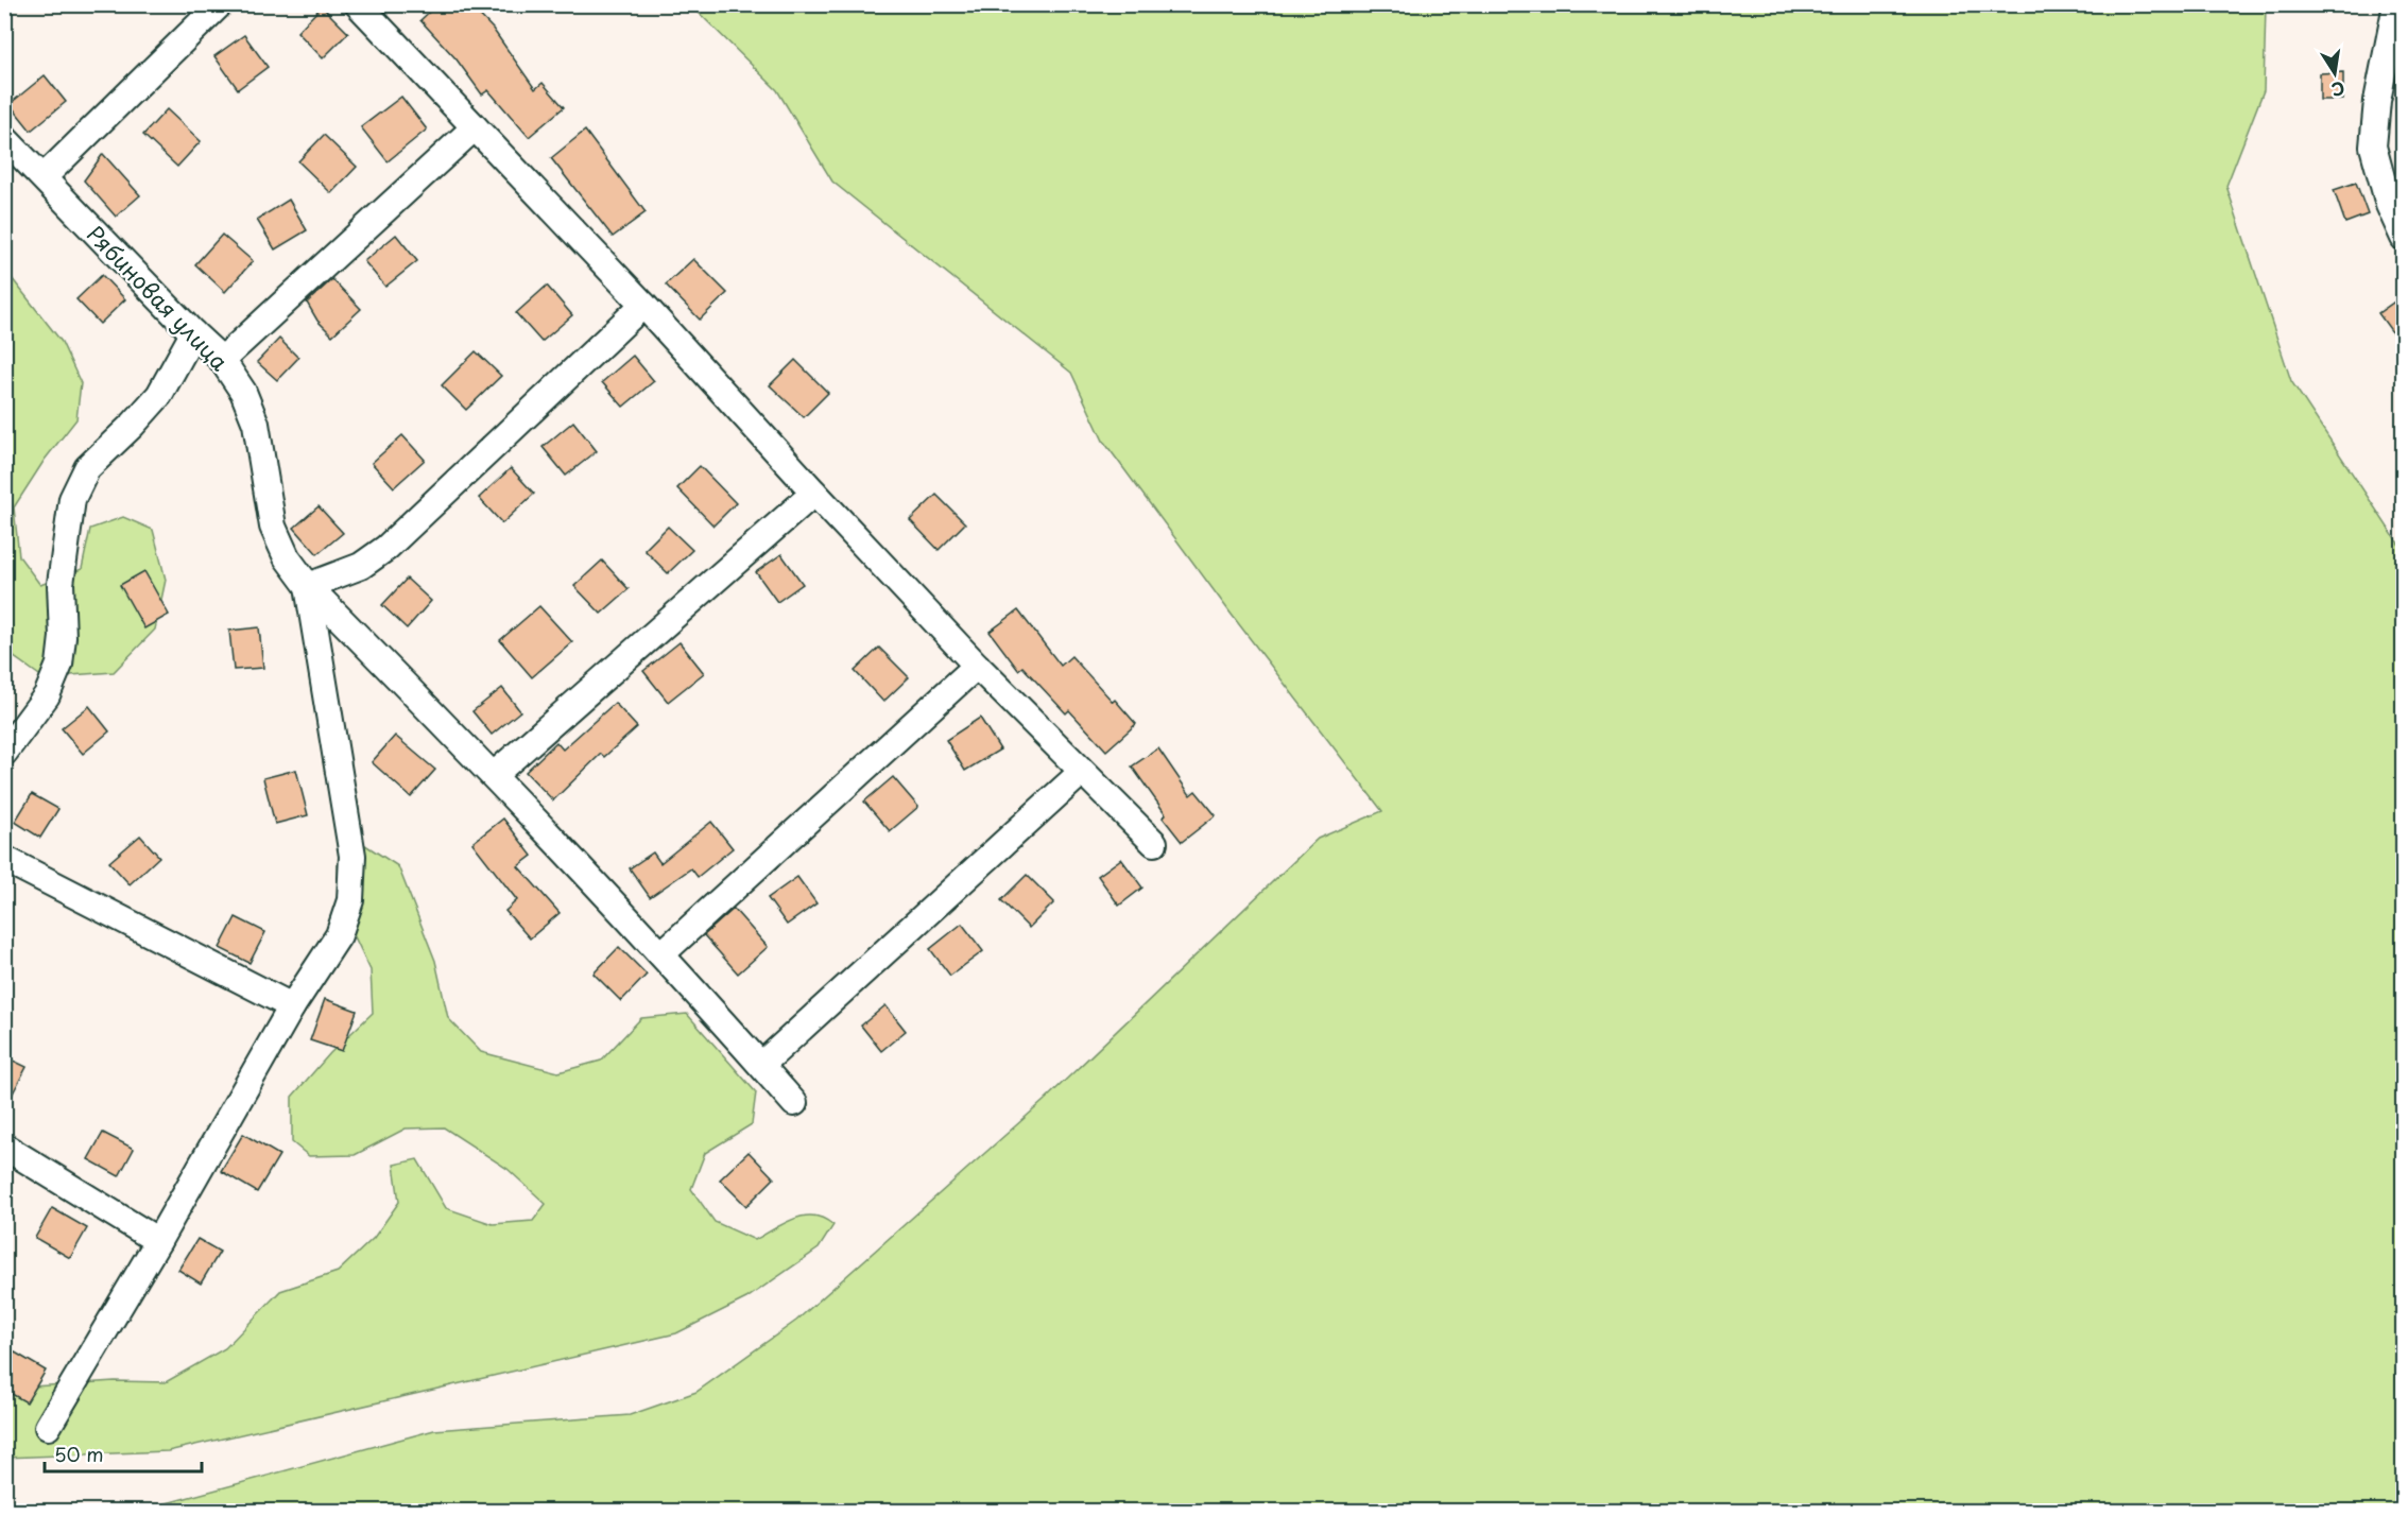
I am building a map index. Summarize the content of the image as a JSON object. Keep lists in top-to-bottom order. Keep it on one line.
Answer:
{"streets":{"street":["Рябиновая улица"]},"scale_bar":"50 m","north":"bottom"}
